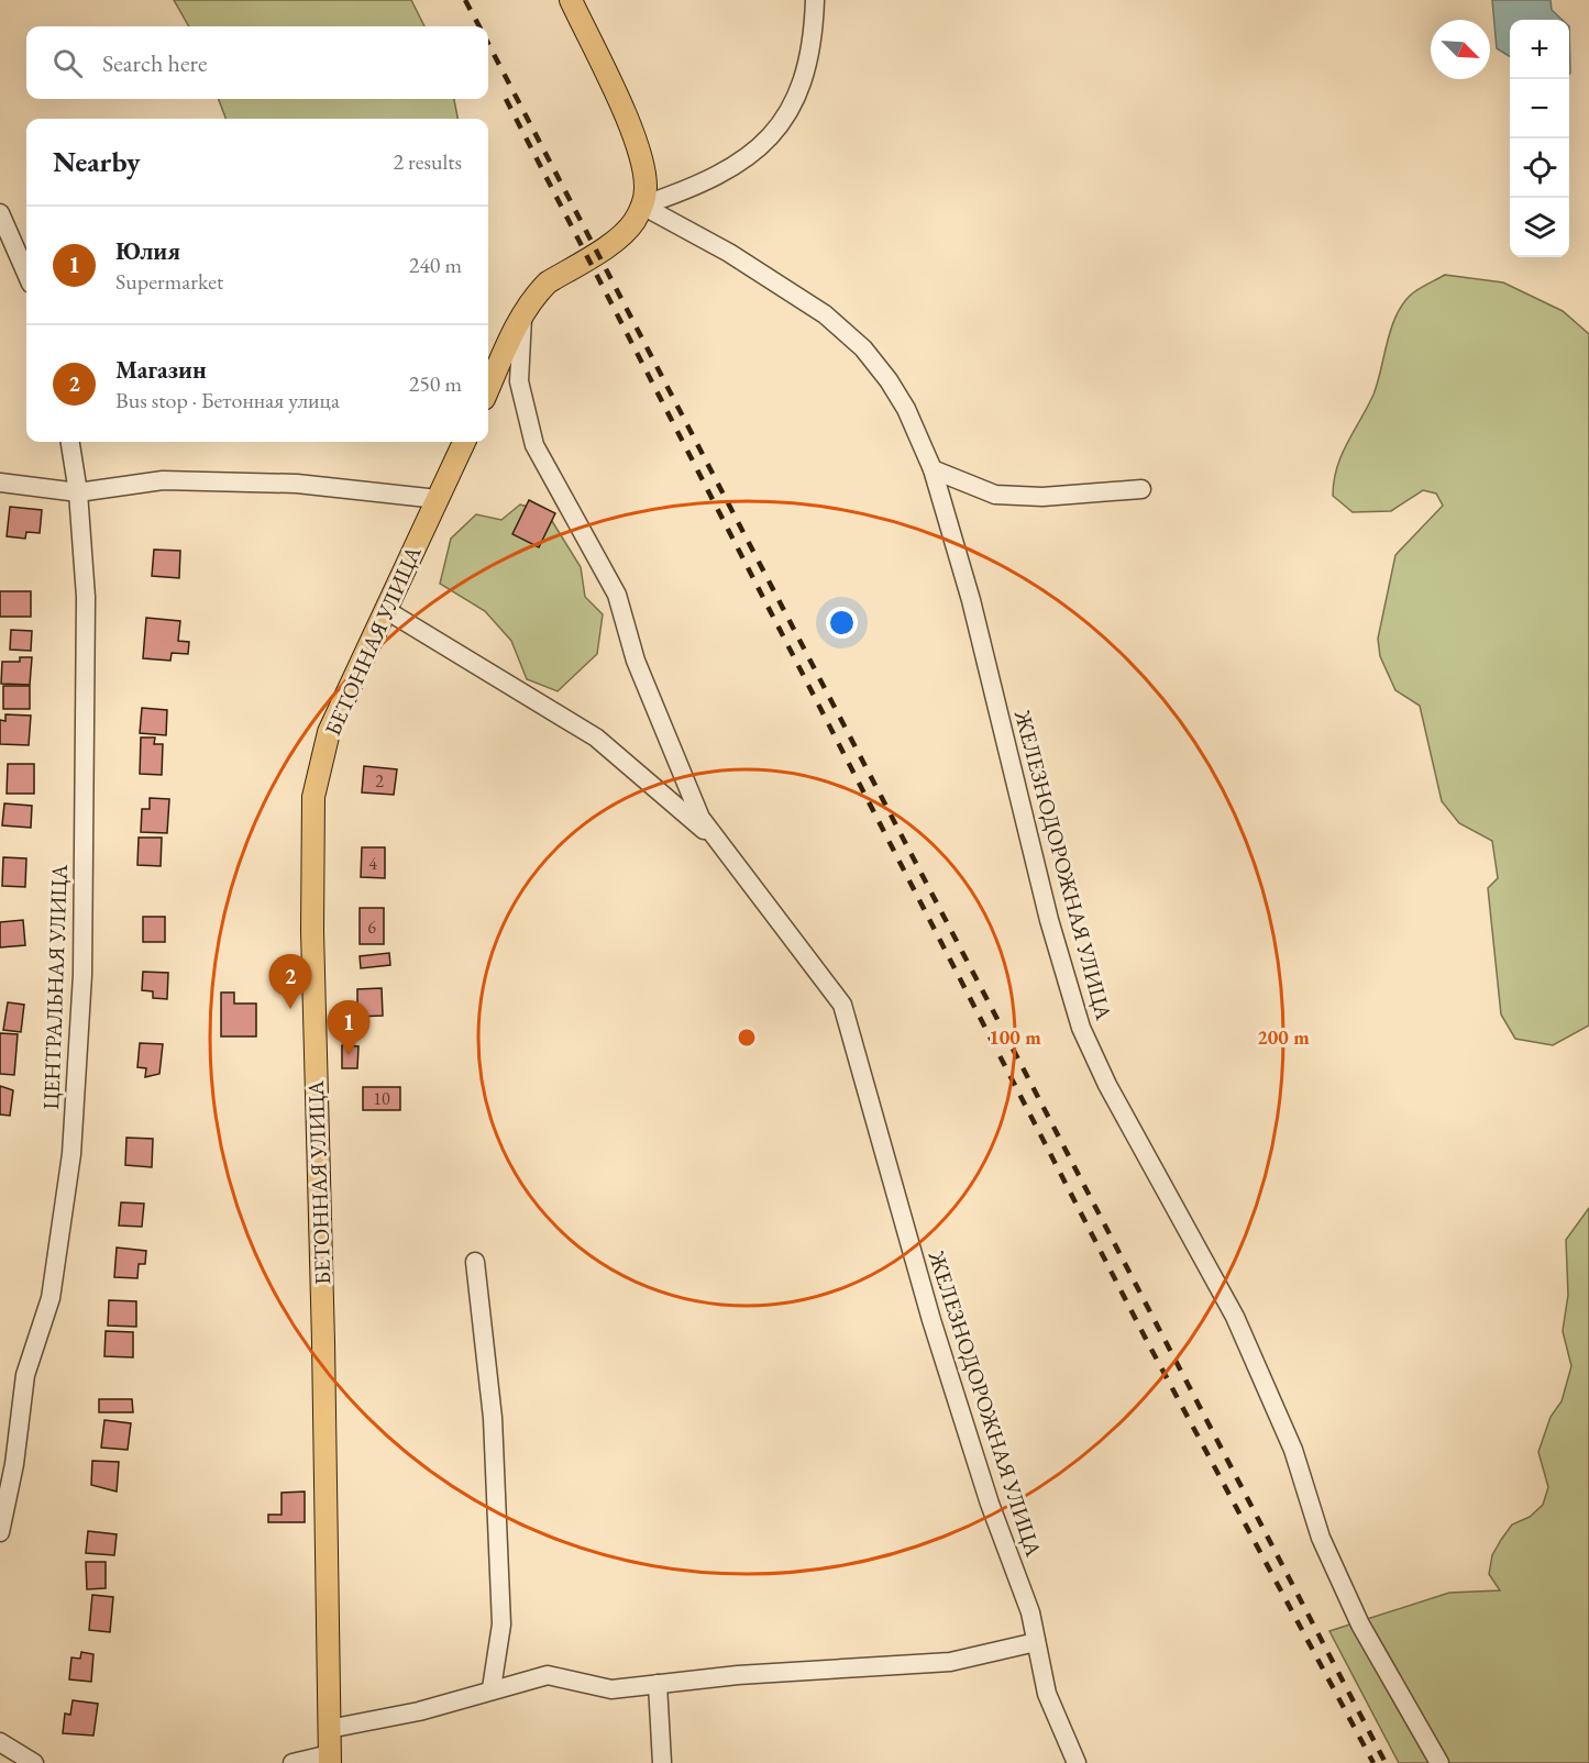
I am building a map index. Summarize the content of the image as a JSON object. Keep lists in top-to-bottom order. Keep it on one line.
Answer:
{"streets":{"main road":["БЕТОННАЯ УЛИЦА"],"street":["ЖЕЛЕЗНОДОРОЖНАЯ УЛИЦА","ЦЕНТРАЛЬНАЯ УЛИЦА"]},"house_numbers":["2","4","6","10"],"north":"bottom right","page":{"map_buttons":["+","−"],"search":"Search here","heading":["Nearby","2 results"],"list":[{"mark":"1","name":"Юлия","note":"Supermarket","value":"240 m"},{"mark":"2","name":"Магазин","note":"Bus stop · Бетонная улица","value":"250 m"}],"pins":["2","1"]},"rings":["100 m","200 m"]}
